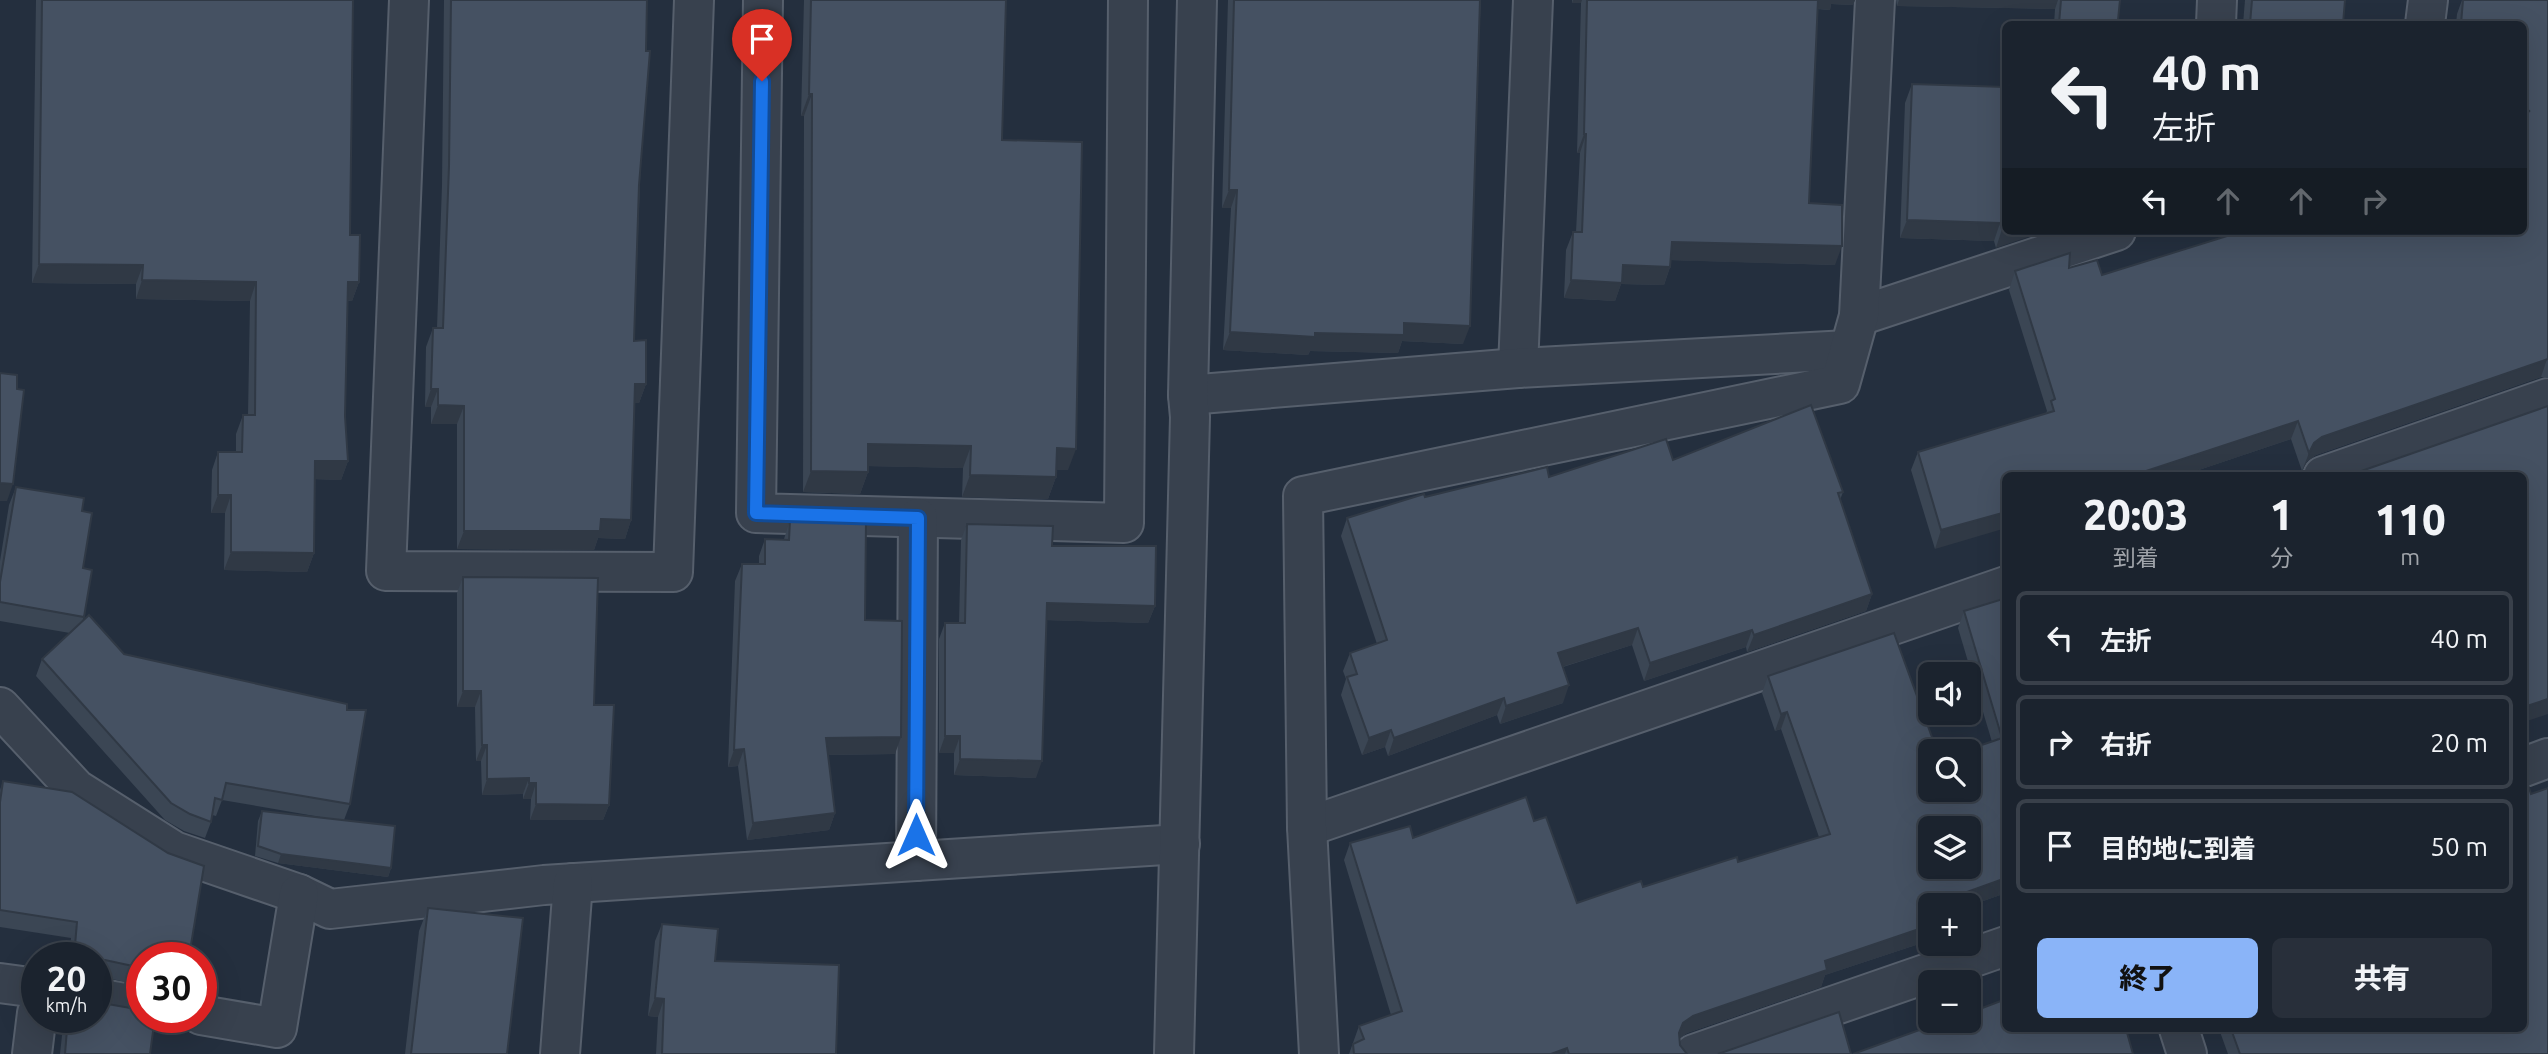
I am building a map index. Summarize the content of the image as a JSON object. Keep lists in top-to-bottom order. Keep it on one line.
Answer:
{"page":{"turn":["40 m","左折"],"eta":["20:03","到着","1","分","110","m"],"list":[{"name":"左折","value":"40 m"},{"name":"右折","value":"20 m"},{"name":"目的地に到着","value":"50 m"}],"map_buttons":["+","−"],"buttons":["終了","共有"],"speed":"20 km/h","limit":"30"}}
